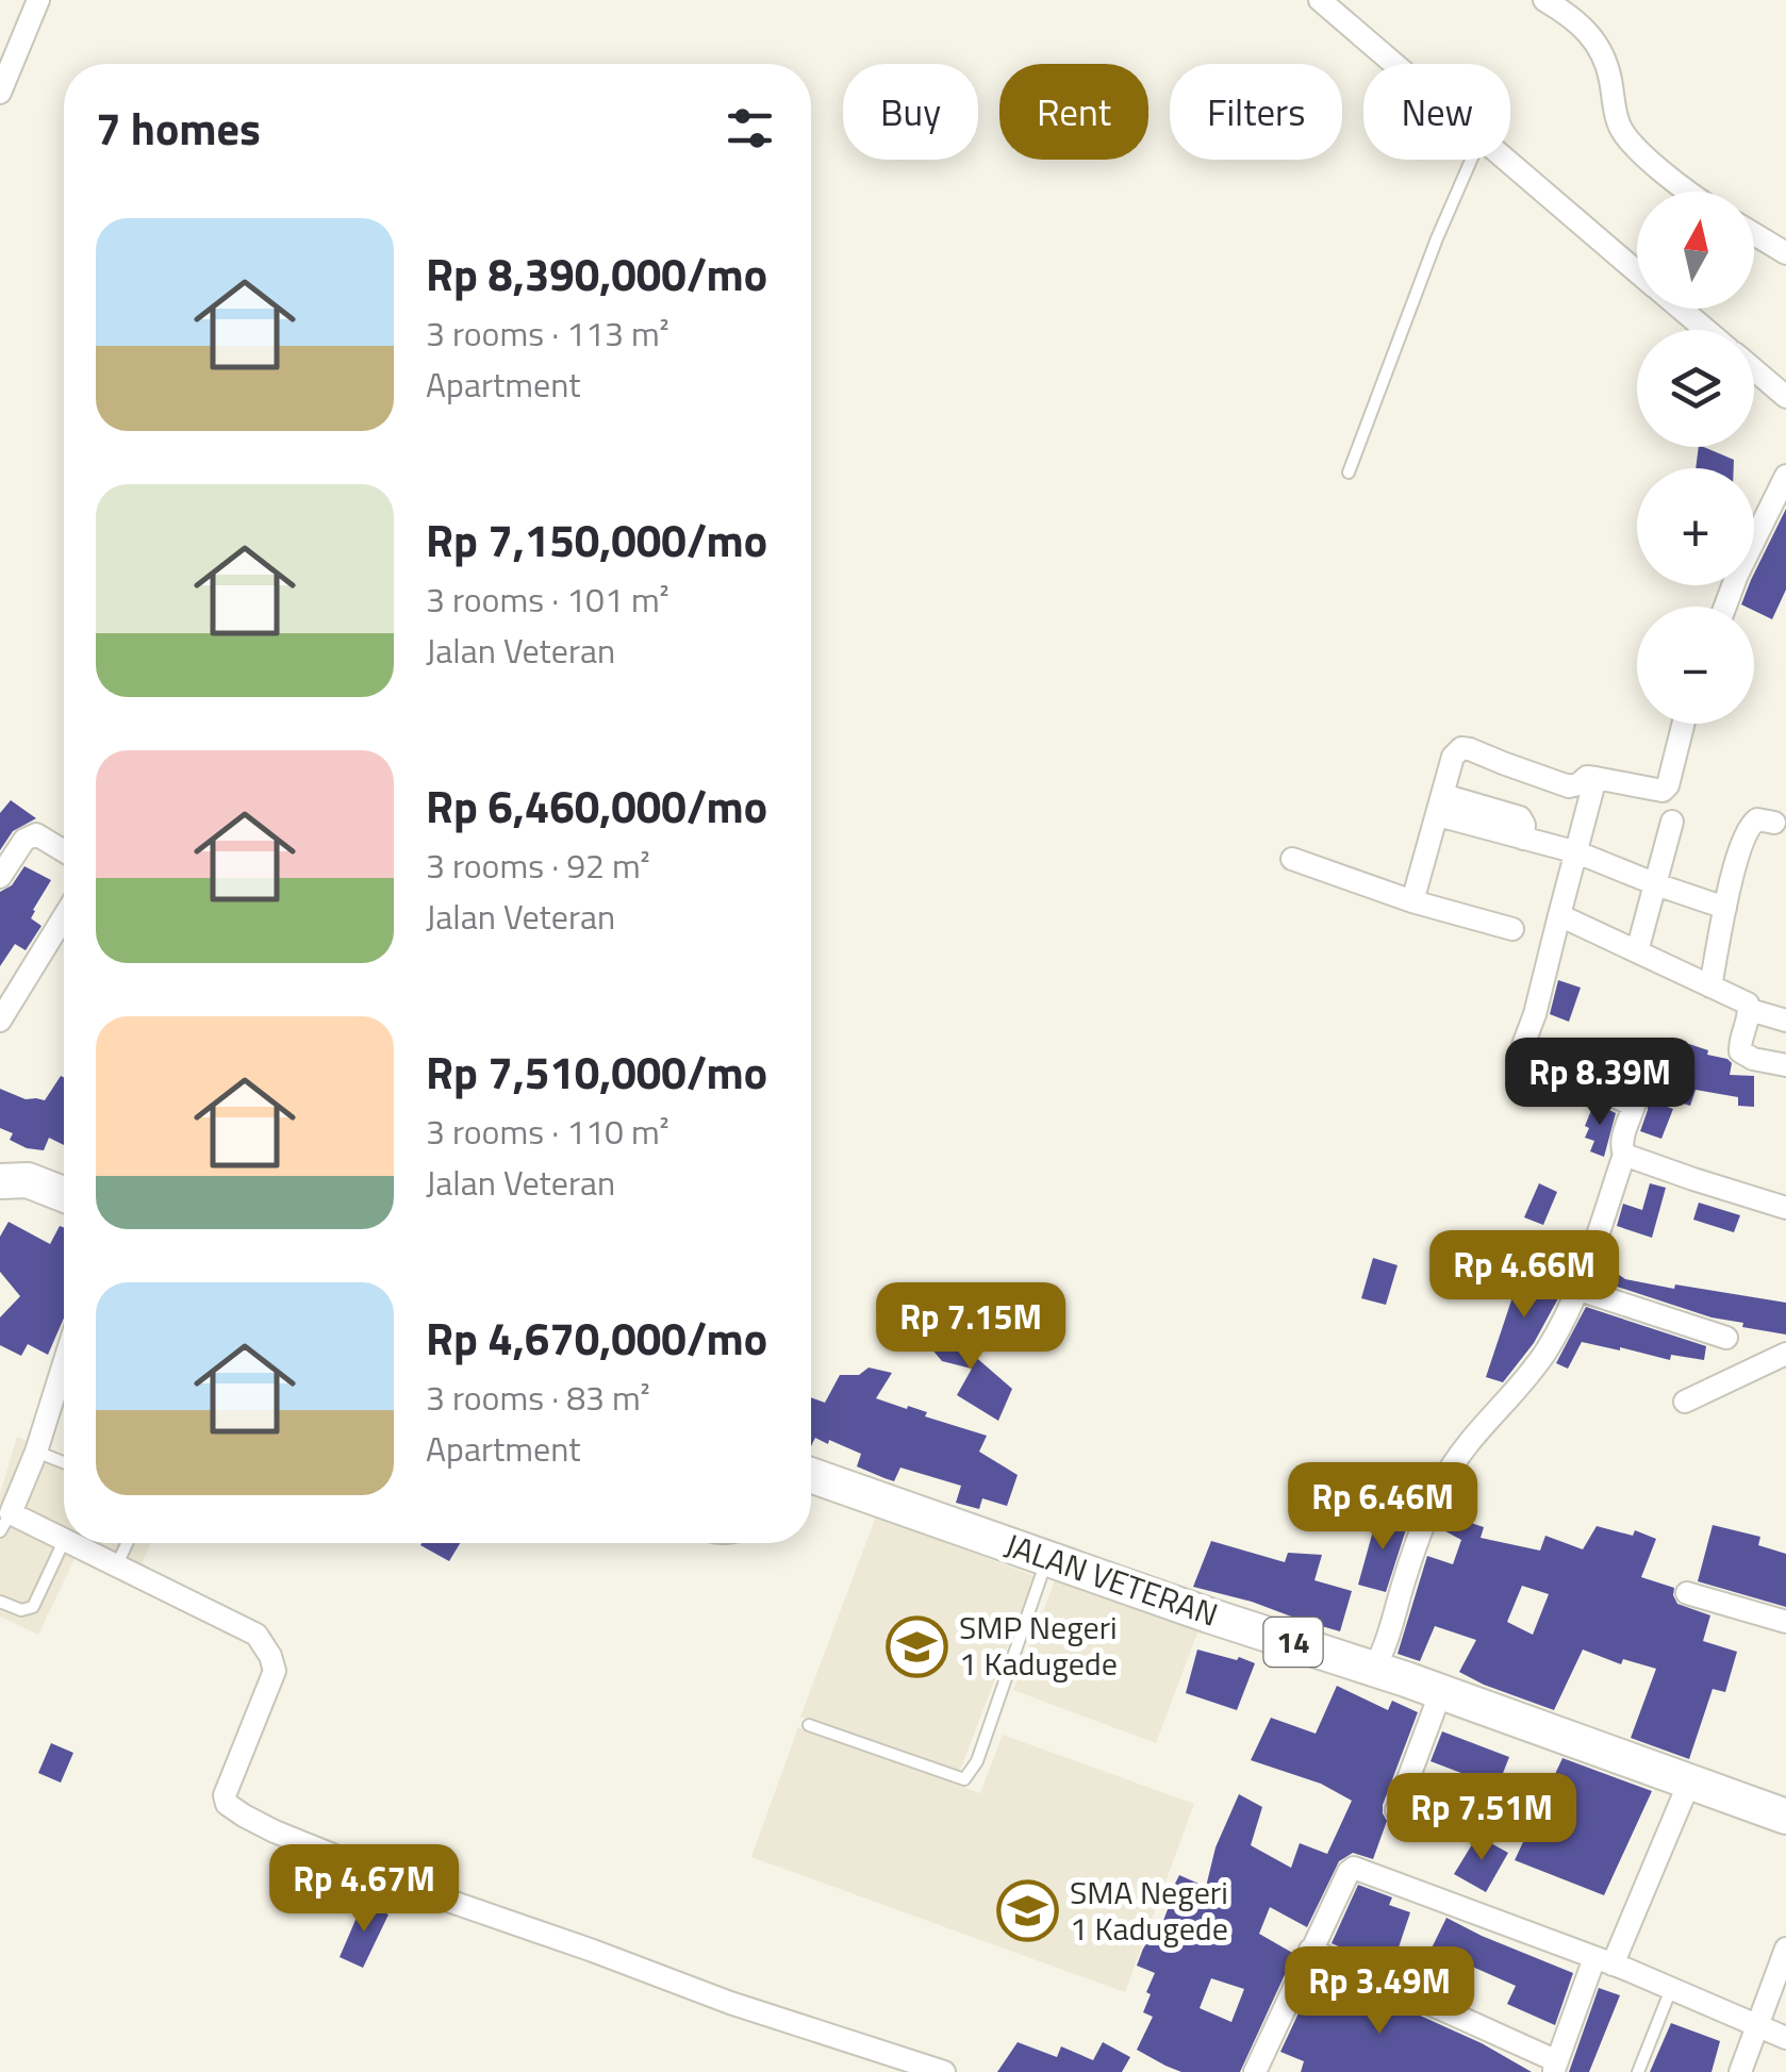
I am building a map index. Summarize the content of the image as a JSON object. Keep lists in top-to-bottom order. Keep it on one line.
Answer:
{"streets":{"highway":["JALAN VETERAN","14"]},"places":{"school or university":["SMP Negeri 1 Kadugede","SMA Negeri 1 Kadugede"]},"north":"top","page":{"chip":["Buy","Rent","Filters","New"],"heading":"7 homes","map_buttons":["+","−"],"list":[{"name":"Rp 8,390,000/mo","note":"3 rooms · 113 m² · Apartment"},{"name":"Rp 7,150,000/mo","note":"3 rooms · 101 m² · Jalan Veteran"},{"name":"Rp 6,460,000/mo","note":"3 rooms · 92 m² · Jalan Veteran"},{"name":"Rp 7,510,000/mo","note":"3 rooms · 110 m² · Jalan Veteran"},{"name":"Rp 4,670,000/mo","note":"3 rooms · 83 m² · Apartment"}],"price":["Rp 8.39M","Rp 4.66M","Rp 7.15M","Rp 6.46M","Rp 7.51M","Rp 4.67M","Rp 3.49M"]}}
